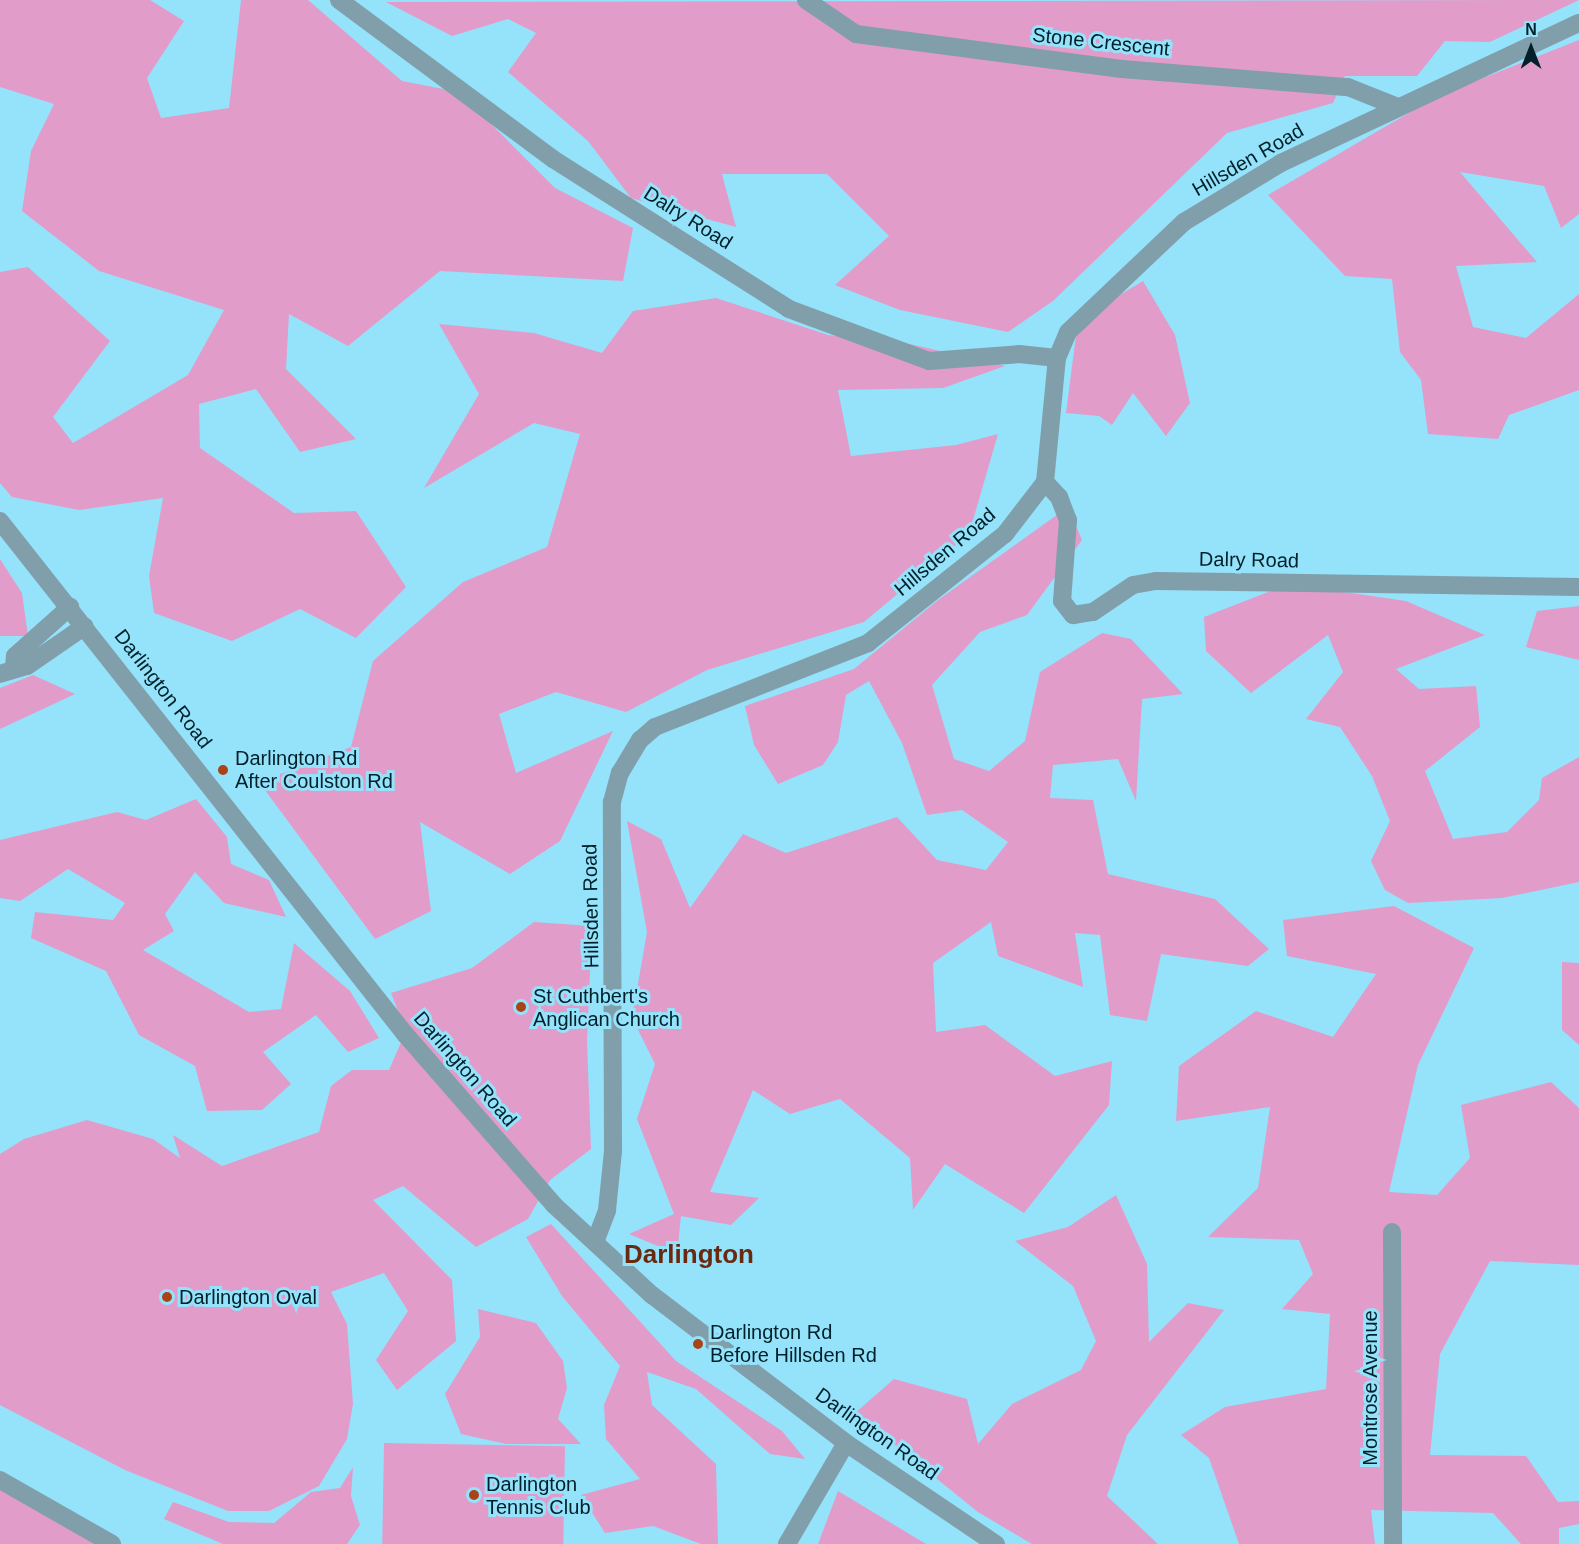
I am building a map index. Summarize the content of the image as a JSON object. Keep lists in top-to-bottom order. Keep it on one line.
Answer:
{"streets":{"street":["Stone Crescent","Hillsden Road","Dalry Road","Darlington Road","Montrose Avenue"]},"crossings":[["Stone Crescent","Hillsden Road"],["Hillsden Road","Dalry Road"],["Hillsden Road","Darlington Road"]],"districts":["Darlington"],"places":["Darlington Rd After Coulston Rd","St Cuthbert's Anglican Church","Darlington Oval","Darlington Rd Before Hillsden Rd","Darlington Tennis Club"],"north":"top"}
